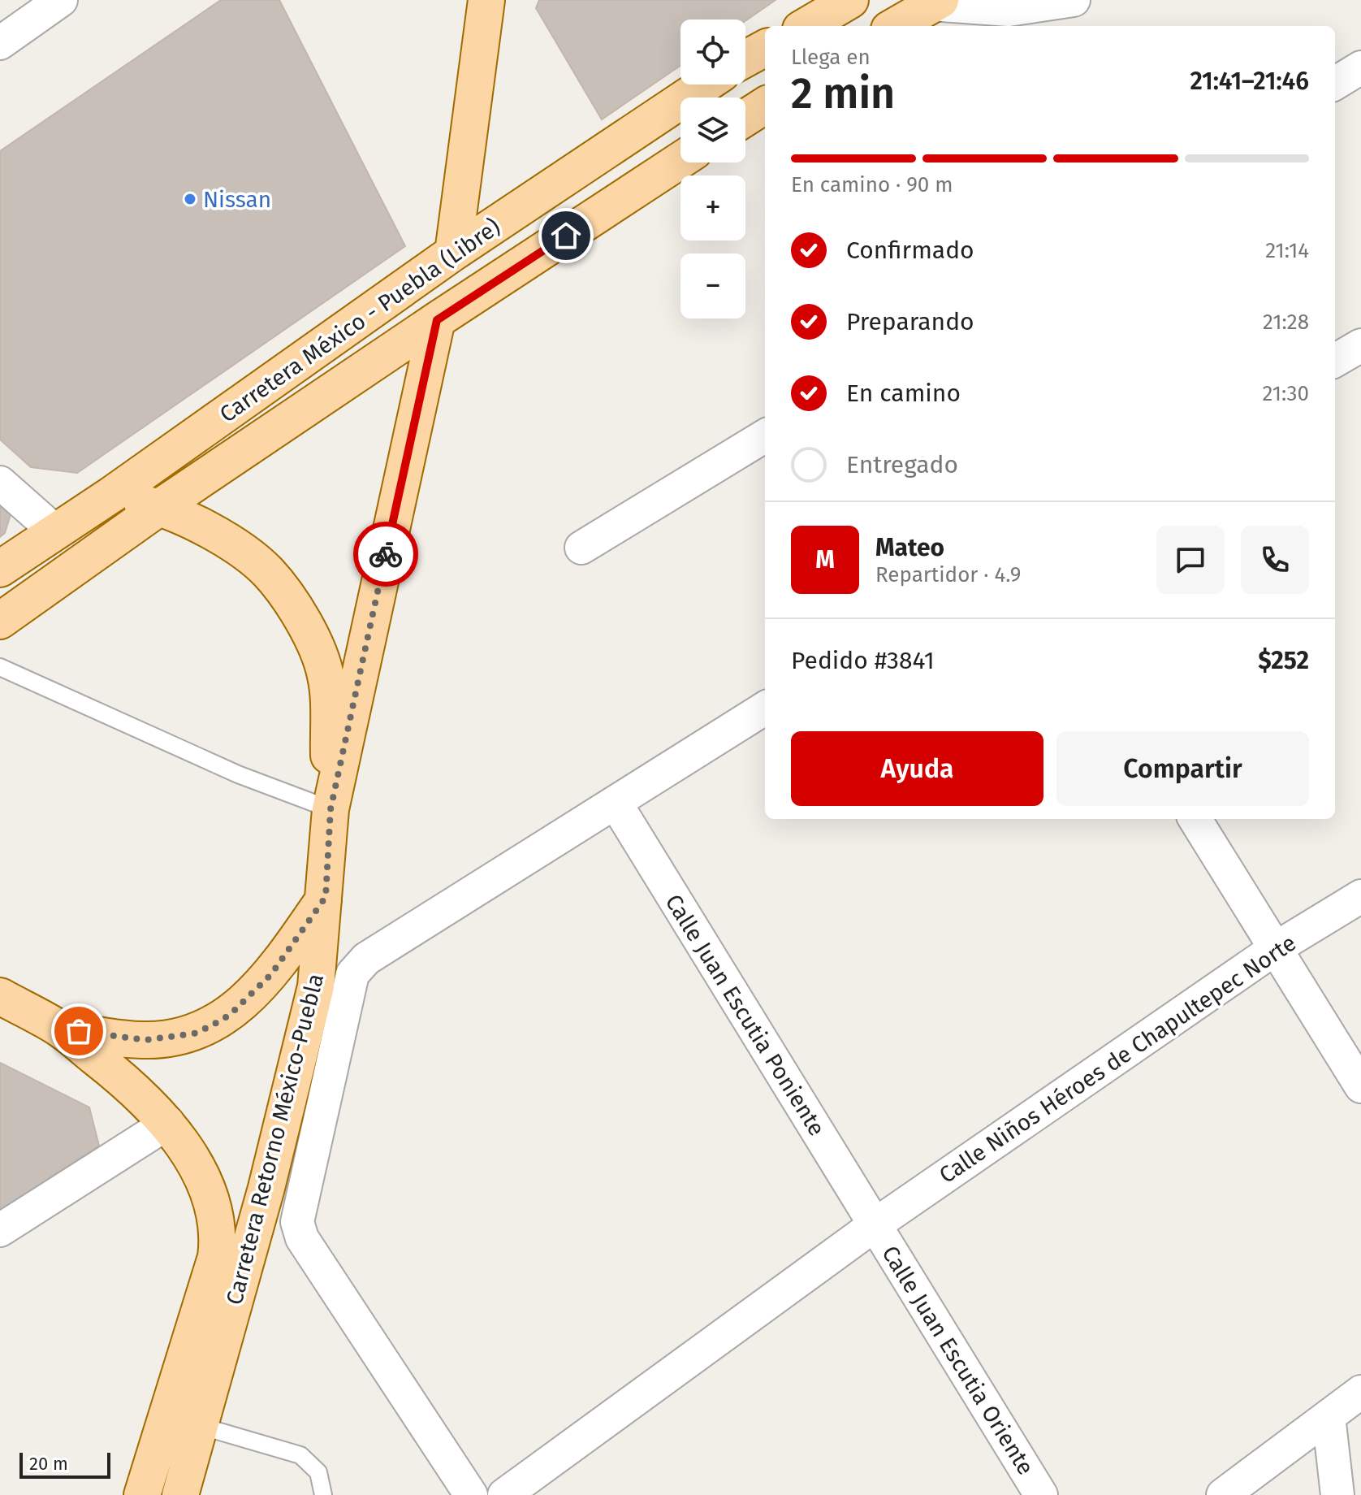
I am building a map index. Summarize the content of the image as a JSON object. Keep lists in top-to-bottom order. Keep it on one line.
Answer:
{"streets":{"main road":["Carretera México - Puebla (Libre)","Carretera Retorno México-Puebla"],"street":["Calle Juan Escutia Poniente","Calle Niños Héroes de Chapultepec Norte","Calle Juan Escutia Oriente"]},"crossings":[["Carretera México - Puebla (Libre)","Carretera Retorno México-Puebla"],["Calle Juan Escutia Poniente","Calle Niños Héroes de Chapultepec Norte"],["Calle Juan Escutia Poniente","Calle Juan Escutia Oriente"],["Calle Niños Héroes de Chapultepec Norte","Calle Juan Escutia Oriente"]],"places":["Nissan"],"scale_bar":"20 m","page":{"map_buttons":["+","−"],"heading":["2 min","Llega en","21:41–21:46"],"panel":["Mateo","Repartidor · 4.9","Pedido #3841","$252"],"bar":"En camino · 90 m","list":[["Confirmado","21:14"],["Preparando","21:28"],["En camino","21:30"],"Entregado"],"round":"M","buttons":["Ayuda","Compartir"],"scale":"20 m"}}
